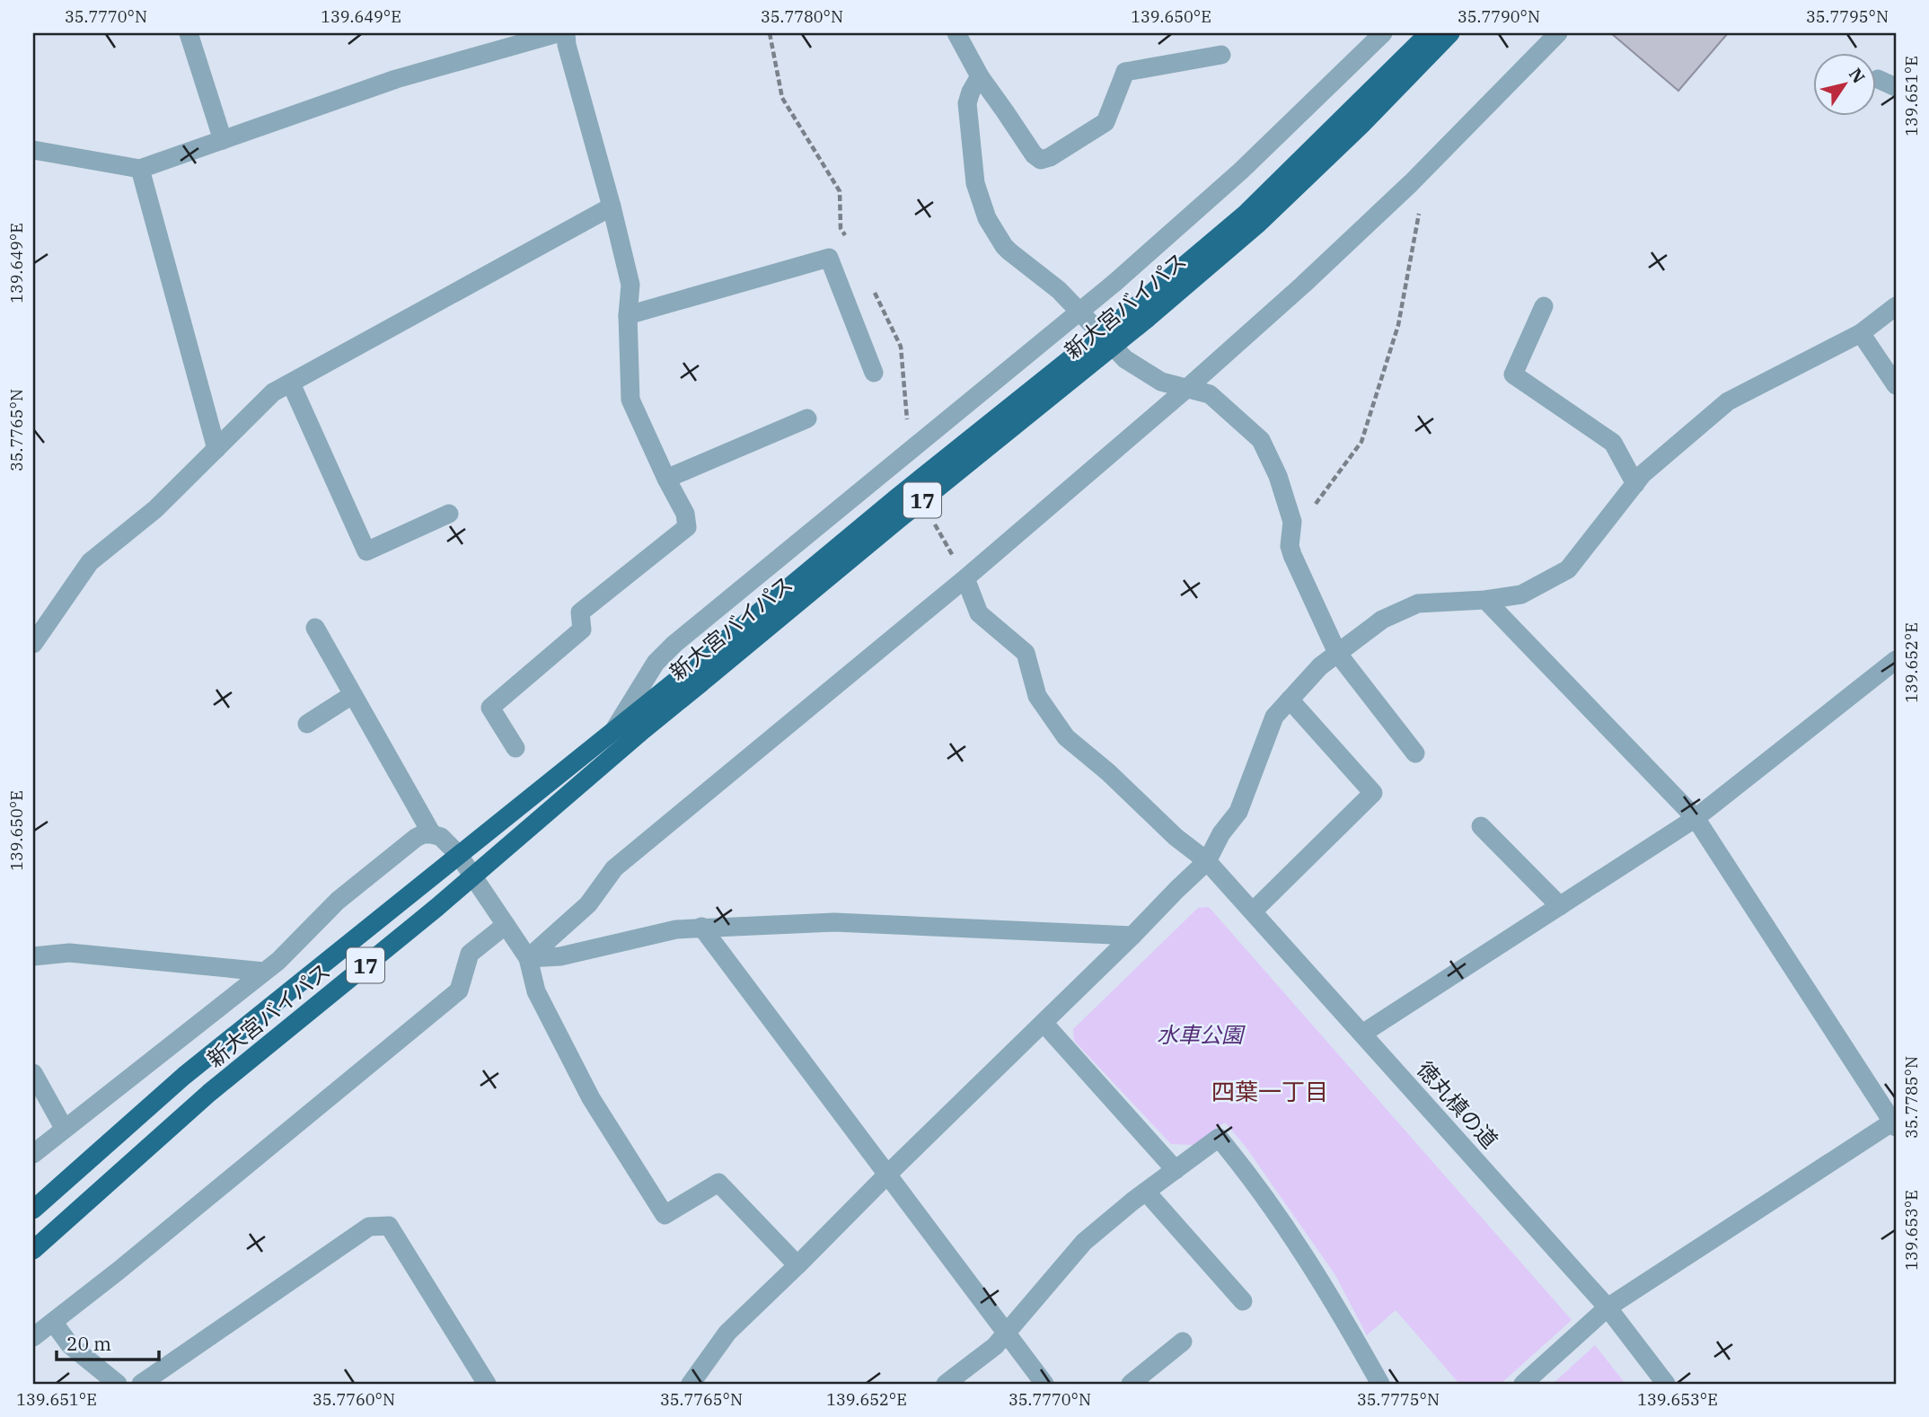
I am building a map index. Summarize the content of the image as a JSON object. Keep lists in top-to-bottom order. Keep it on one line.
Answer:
{"streets":{"highway":["新大宮バイパス","17"],"street":["徳丸槙の道"]},"crossings":[["新大宮バイパス","17"]],"districts":["四葉一丁目"],"parks":["水車公園"],"scale_bar":"20 m","north":"top right","coordinates":["35.7770°N","139.649°E","35.7780°N","139.650°E","35.7790°N","35.7795°N","139.651°E","35.7765°N","139.652°E","35.7785°N","139.653°E","35.7760°N","35.7775°N"]}
